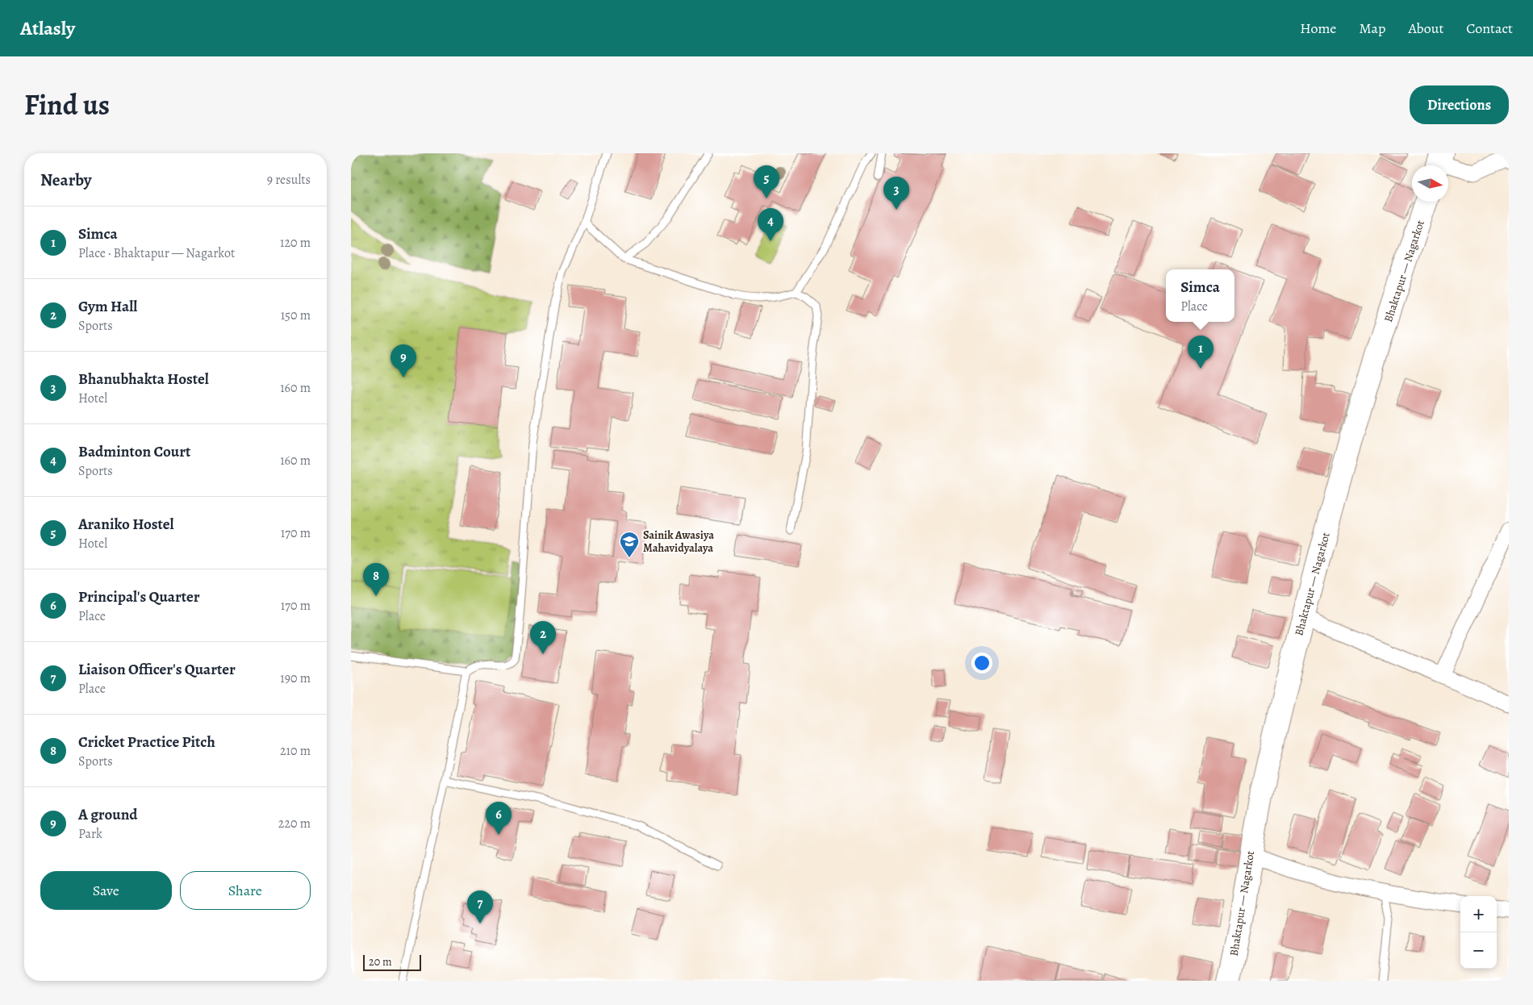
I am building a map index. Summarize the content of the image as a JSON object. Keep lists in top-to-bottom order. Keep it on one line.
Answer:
{"streets":{"main road":["Bhaktapur — Nagarkot"]},"places":{"school or university":["Sainik Awasiya Mahavidyalaya"]},"scale_bar":"20 m","north":"right","page":{"header":"Atlasly","nav":["Home","Map","About","Contact"],"title":"Find us","buttons":["Directions",["Save","Share"]],"heading":["Nearby","9 results"],"pins":["5","3","4","1","9","8","2","6","7"],"list":[{"mark":"1","name":"Simca","note":"Place · Bhaktapur — Nagarkot","value":"120 m"},{"mark":"2","name":"Gym Hall","note":"Sports","value":"150 m"},{"mark":"3","name":"Bhanubhakta Hostel","note":"Hotel","value":"160 m"},{"mark":"4","name":"Badminton Court","note":"Sports","value":"160 m"},{"mark":"5","name":"Araniko Hostel","note":"Hotel","value":"170 m"},{"mark":"6","name":"Principal's Quarter","note":"Place","value":"170 m"},{"mark":"7","name":"Liaison Officer's Quarter","note":"Place","value":"190 m"},{"mark":"8","name":"Cricket Practice Pitch","note":"Sports","value":"210 m"},{"mark":"9","name":"A ground","note":"Park","value":"220 m"}],"popup":["Simca","Place"],"map_buttons":["+","−"],"scale":"20 m"}}
